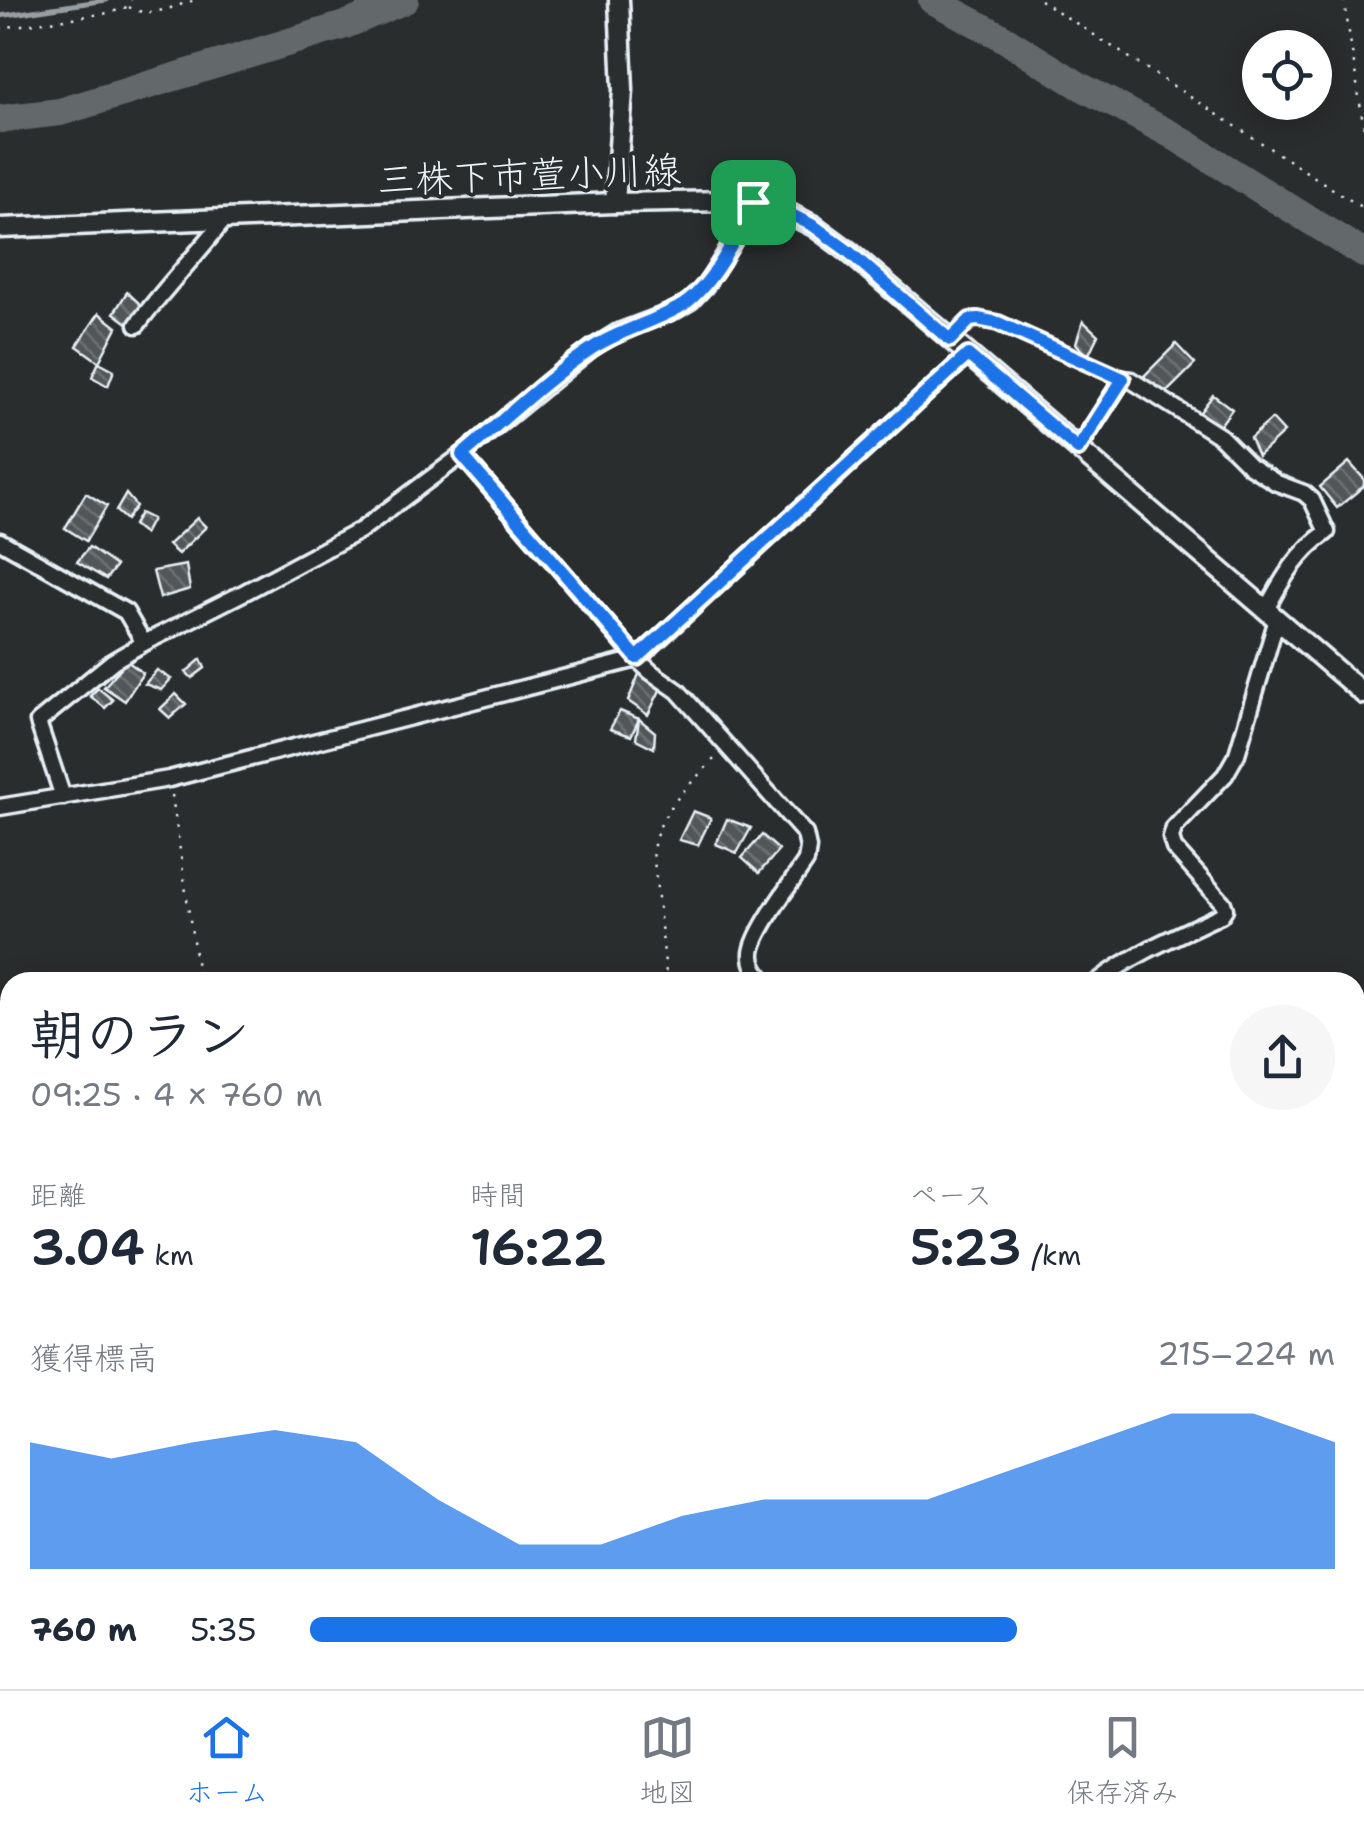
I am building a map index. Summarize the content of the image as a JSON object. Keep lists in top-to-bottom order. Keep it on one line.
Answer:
{"streets":{"main road":["三株下市萱小川線"]},"page":{"heading":["朝のラン","09:25 · 4 × 760 m"],"stats":[["距離","3.04 km"],["時間","16:22"],["ペース","5:23 /km"]],"chart":["獲得標高","215–224 m"],"list":[{"name":"760 m","note":"5:35"}],"tabs":["ホーム","地図","保存済み"]}}
